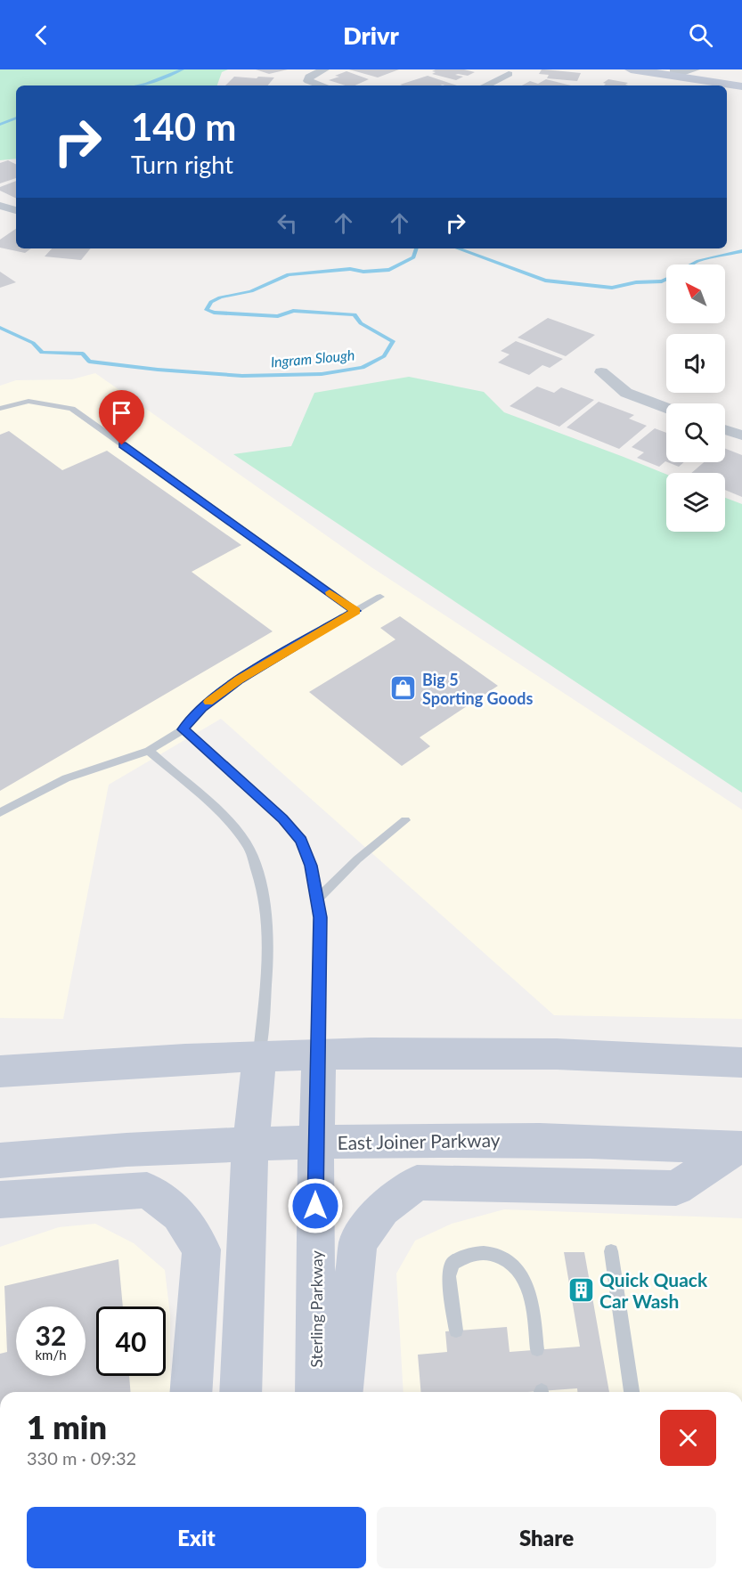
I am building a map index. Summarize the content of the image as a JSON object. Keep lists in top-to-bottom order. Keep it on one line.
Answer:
{"streets":{"main road":["East Joiner Parkway","Sterling Parkway"]},"crossings":[["East Joiner Parkway","Sterling Parkway"]],"water":["Ingram Slough"],"places":{"shop":["Big 5 Sporting Goods"],"building":["Quick Quack Car Wash"]},"north":"top left","page":{"header":"Drivr","turn":["140 m","Turn right"],"speed":"32 km/h","limit":"40","heading":["1 min","330 m · 09:32"],"buttons":["Exit","Share"]}}
